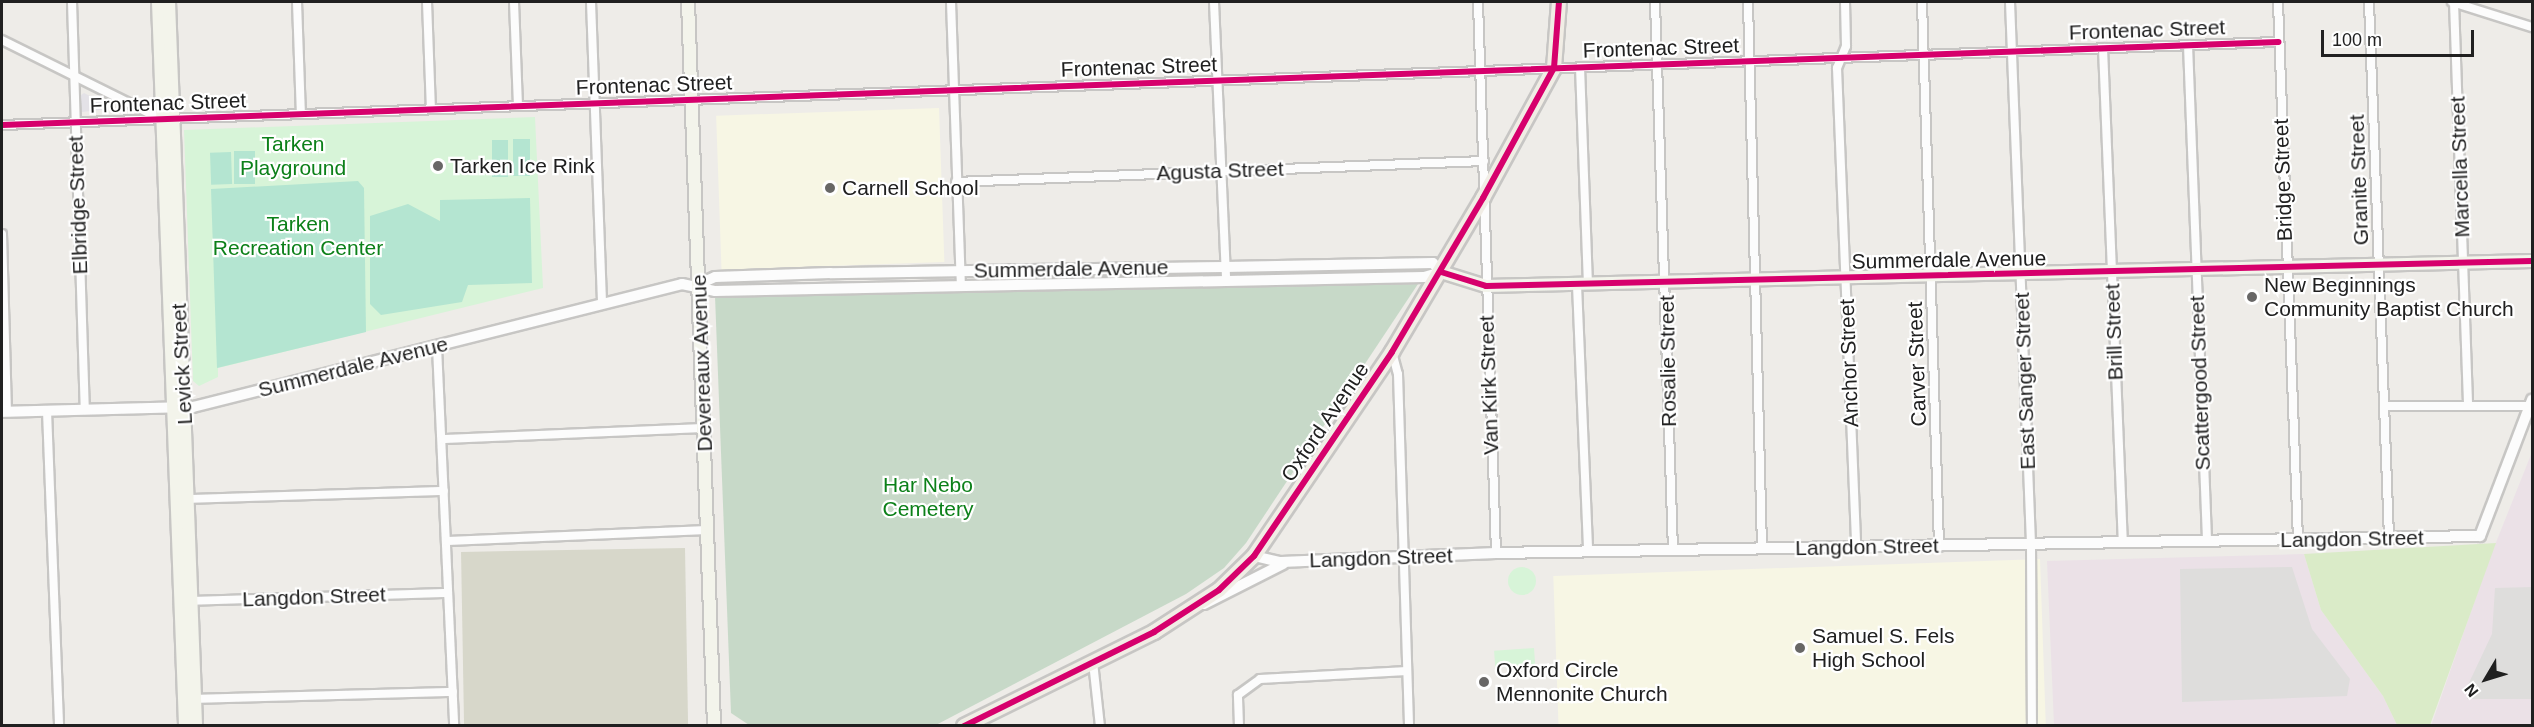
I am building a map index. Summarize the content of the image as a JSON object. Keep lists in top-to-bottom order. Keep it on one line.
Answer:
{"streets":{"main road":["Summerdale Avenue","Devereaux Avenue","Levick Street","Oxford Avenue"],"street":["Frontenac Street","Marcella Street","Agusta Street","Bridge Street","Granite Street","Elbridge Street","Brill Street","Rosalie Street","Anchor Street","Carver Street","East Sanger Street","Scattergood Street","Van Kirk Street","Langdon Street"]},"crossings":[["Frontenac Street","Bridge Street"],["Frontenac Street","Elbridge Street"],["Frontenac Street","Brill Street"],["Frontenac Street","Rosalie Street"],["Frontenac Street","Devereaux Avenue"],["Frontenac Street","Anchor Street"],["Frontenac Street","Levick Street"],["Frontenac Street","Carver Street"],["Frontenac Street","East Sanger Street"],["Frontenac Street","Scattergood Street"],["Frontenac Street","Van Kirk Street"],["Frontenac Street","Oxford Avenue"],["Marcella Street","Summerdale Avenue"],["Agusta Street","Van Kirk Street"],["Bridge Street","Summerdale Avenue"],["Bridge Street","Langdon Street"],["Granite Street","Summerdale Avenue"],["Granite Street","Langdon Street"],["Elbridge Street","Summerdale Avenue"],["Summerdale Avenue","Brill Street"],["Summerdale Avenue","Rosalie Street"],["Summerdale Avenue","Devereaux Avenue"],["Summerdale Avenue","Anchor Street"],["Summerdale Avenue","Levick Street"],["Summerdale Avenue","Carver Street"],["Summerdale Avenue","East Sanger Street"],["Summerdale Avenue","Scattergood Street"],["Summerdale Avenue","Van Kirk Street"],["Summerdale Avenue","Oxford Avenue"],["Brill Street","Langdon Street"],["Rosalie Street","Langdon Street"],["Anchor Street","Langdon Street"],["Levick Street","Langdon Street"],["Carver Street","Langdon Street"],["East Sanger Street","Langdon Street"],["Scattergood Street","Langdon Street"],["Van Kirk Street","Oxford Avenue"],["Van Kirk Street","Langdon Street"],["Oxford Avenue","Langdon Street"]],"parks":["Tarken Playground","Tarken Recreation Center","Har Nebo Cemetery"],"places":["Tarken Ice Rink","Carnell School","New Beginnings Community Baptist Church","Samuel S. Fels High School","Oxford Circle Mennonite Church"],"scale_bar":"100 m","north":"bottom left"}
